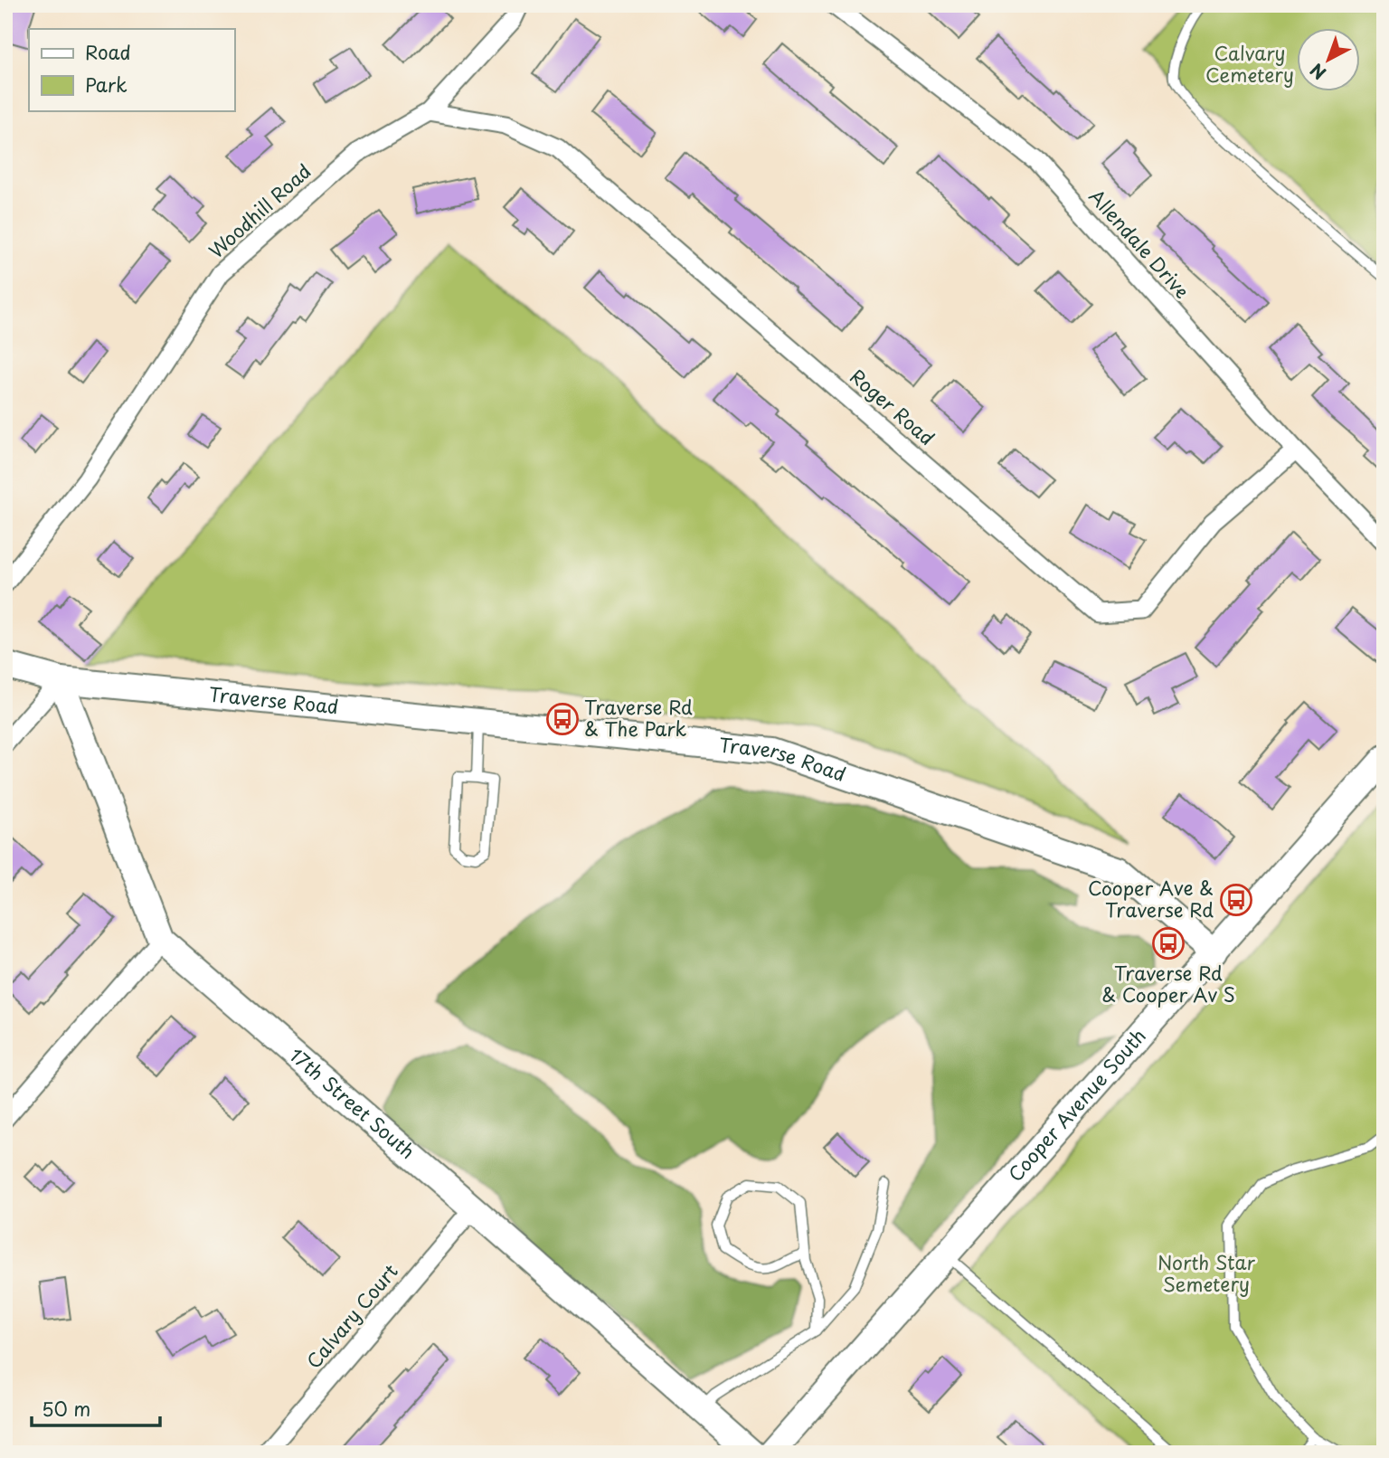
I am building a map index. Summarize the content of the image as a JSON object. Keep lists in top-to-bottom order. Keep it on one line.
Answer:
{"streets":{"street":["Woodhill Road","Allendale Drive","Roger Road","Traverse Road","17th Street South","Cooper Avenue South","Calvary Court"]},"crossings":[["Woodhill Road","Roger Road"],["Allendale Drive","Roger Road"],["Traverse Road","17th Street South"],["Traverse Road","Cooper Avenue South"],["17th Street South","Calvary Court"]],"parks":["Calvary Cemetery","North Star Semetery"],"places":{"bus stop":["Traverse Rd & The Park","Cooper Ave & Traverse Rd","Traverse Rd & Cooper Av S"]},"legend":["Road","Park"],"scale_bar":"50 m","north":"bottom left"}
